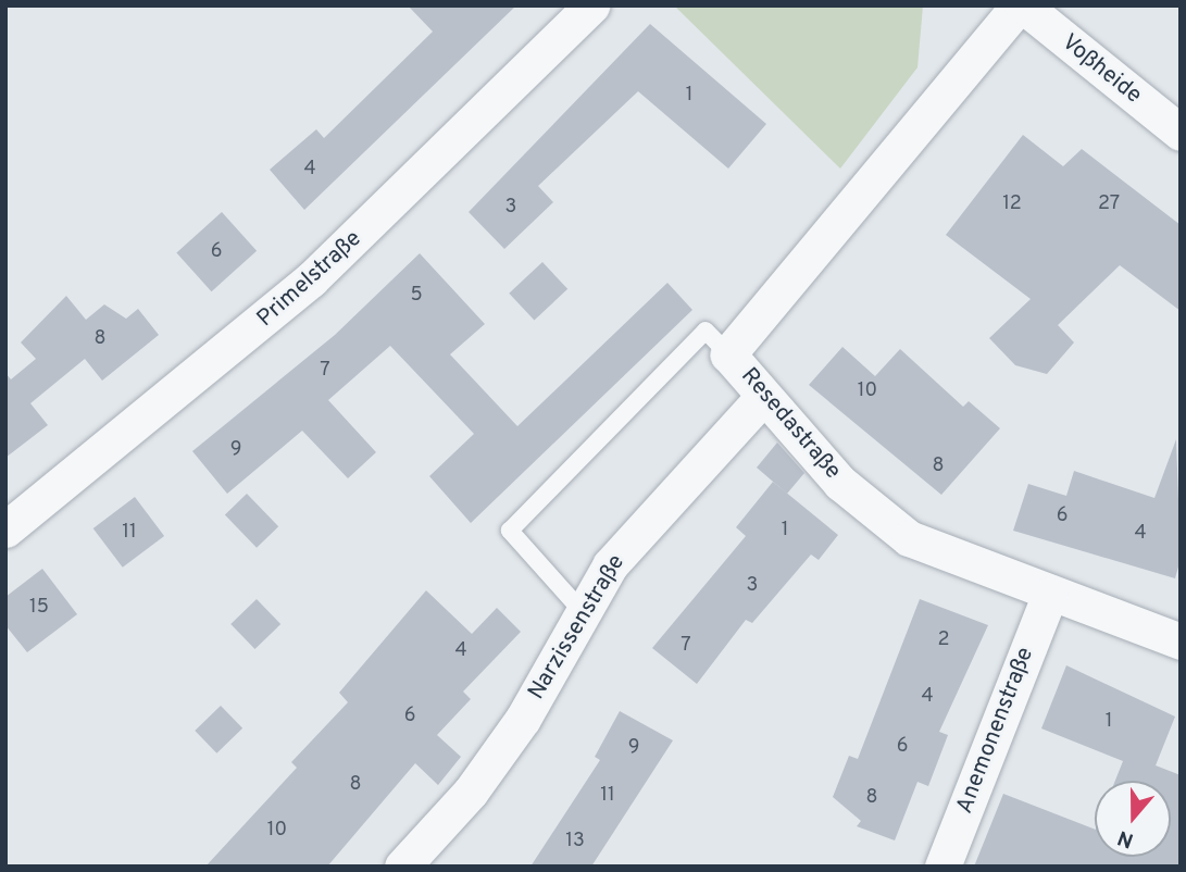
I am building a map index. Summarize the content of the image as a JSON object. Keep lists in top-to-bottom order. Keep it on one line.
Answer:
{"streets":{"street":["Voßheide","Primelstraße","Resedastraße","Narzissenstraße","Anemonenstraße"]},"crossings":[["Voßheide","Resedastraße"],["Resedastraße","Narzissenstraße"],["Resedastraße","Anemonenstraße"]],"house_numbers":["1","4","12","27","3","6","5","8","7","10","9","8","6","1","11","4","3","15","2","7","4","4","6","1","6","9","8","11","8","10","13"],"north":"bottom"}
